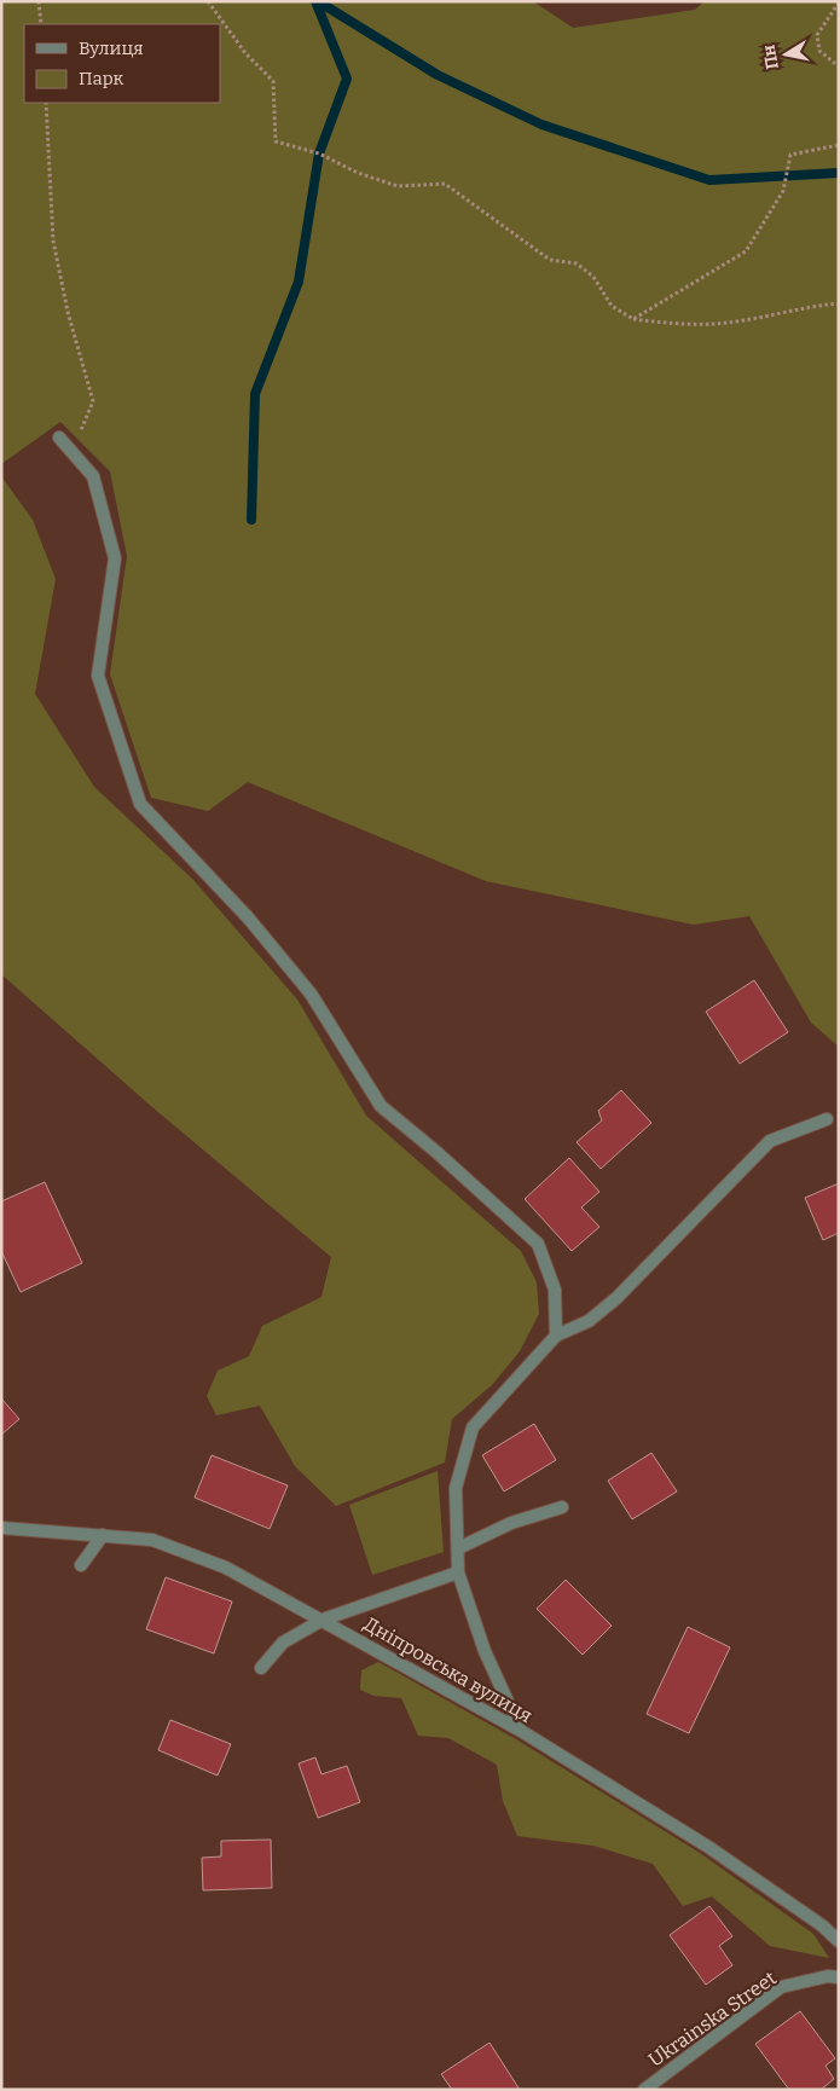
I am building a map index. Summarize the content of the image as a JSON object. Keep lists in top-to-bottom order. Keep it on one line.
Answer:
{"streets":{"street":["Дніпровська вулиця","Ukrainska Street"]},"legend":["Вулиця","Парк"],"north":"left"}
